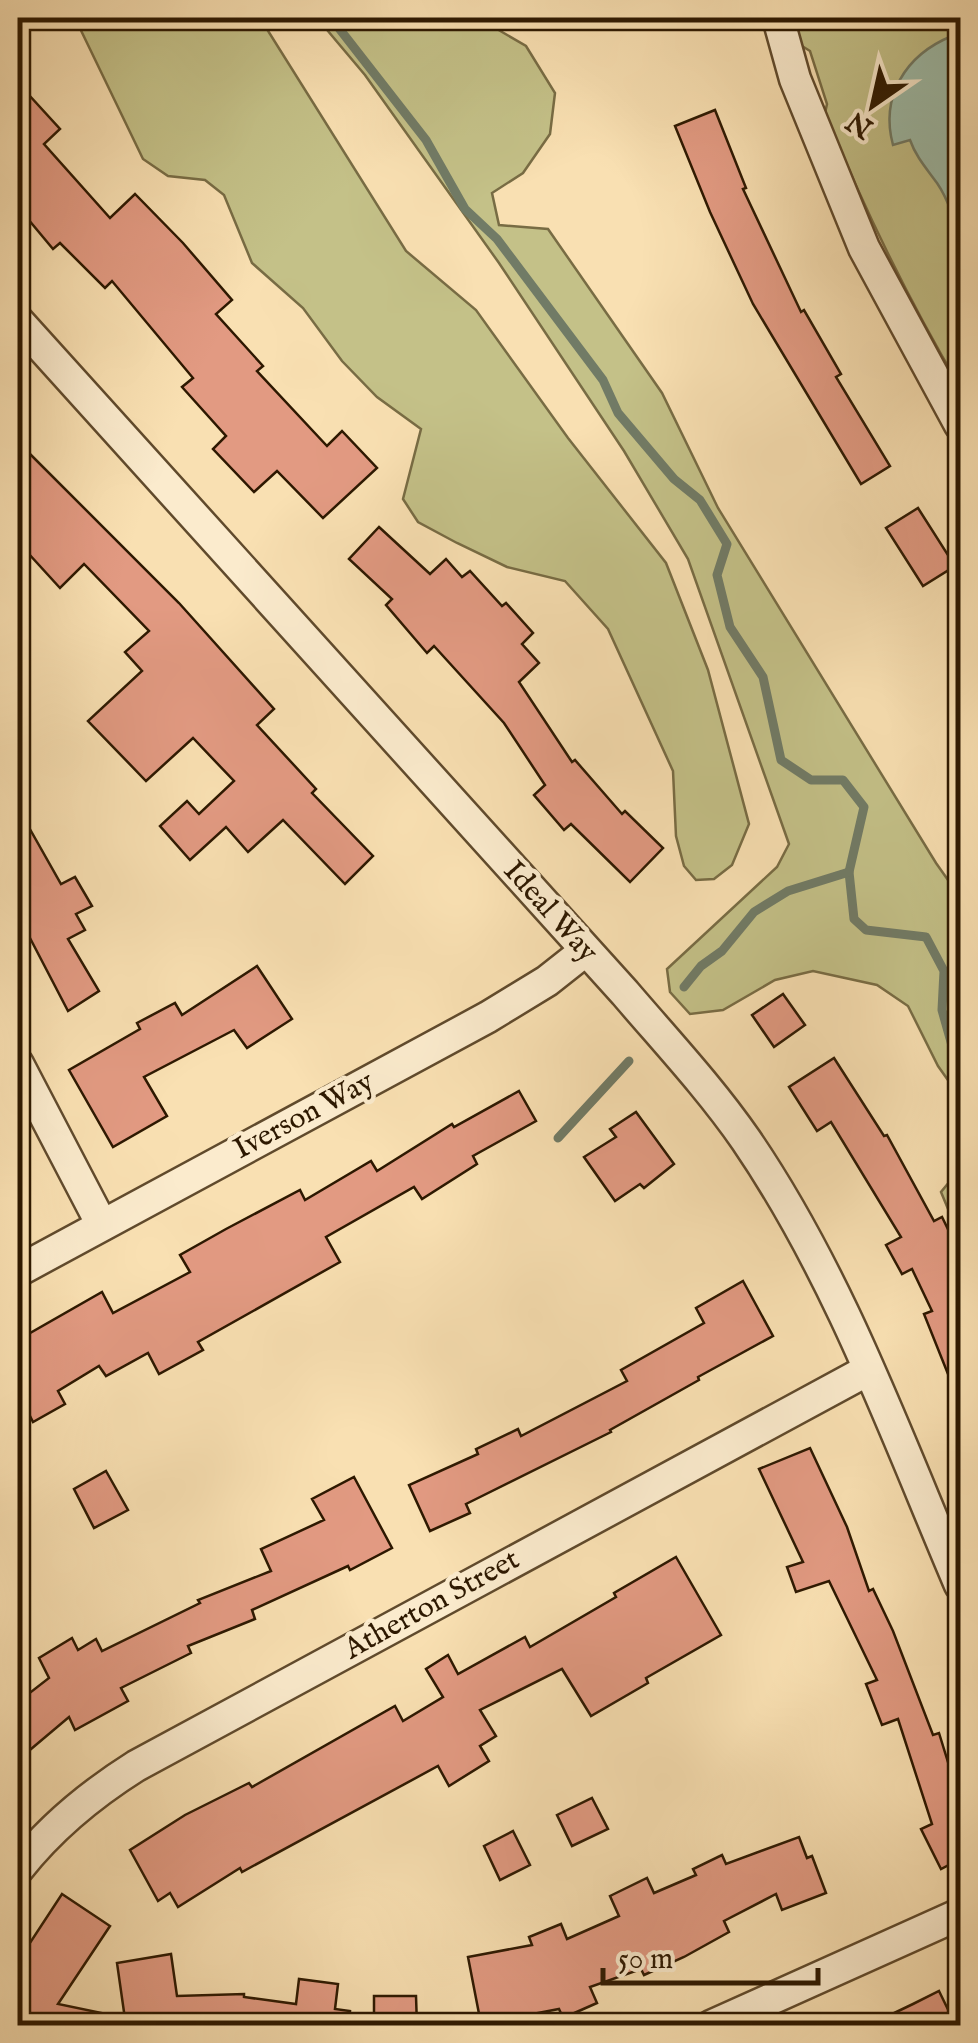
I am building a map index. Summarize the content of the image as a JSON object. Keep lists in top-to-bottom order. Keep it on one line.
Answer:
{"streets":{"street":["Ideal Way","Iverson Way","Atherton Street"]},"crossings":[["Ideal Way","Iverson Way"],["Ideal Way","Atherton Street"]],"scale_bar":"50 m","north":"bottom left"}
